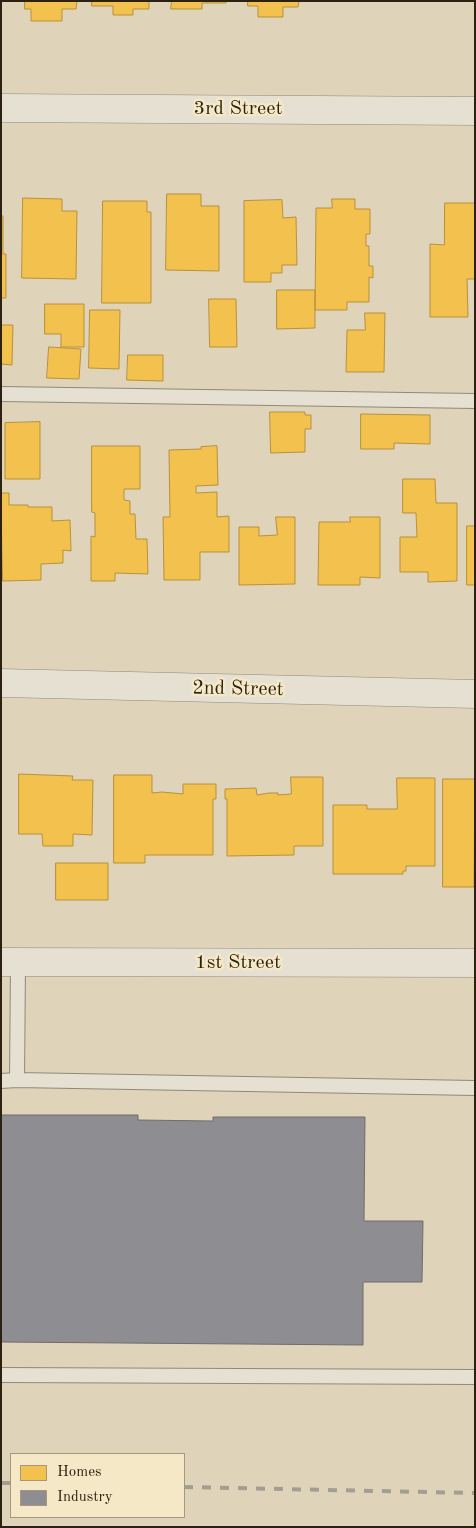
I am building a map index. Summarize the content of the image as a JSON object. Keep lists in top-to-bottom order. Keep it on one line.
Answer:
{"streets":{"street":["3rd Street","2nd Street","1st Street"]},"legend":["Homes","Industry"]}
